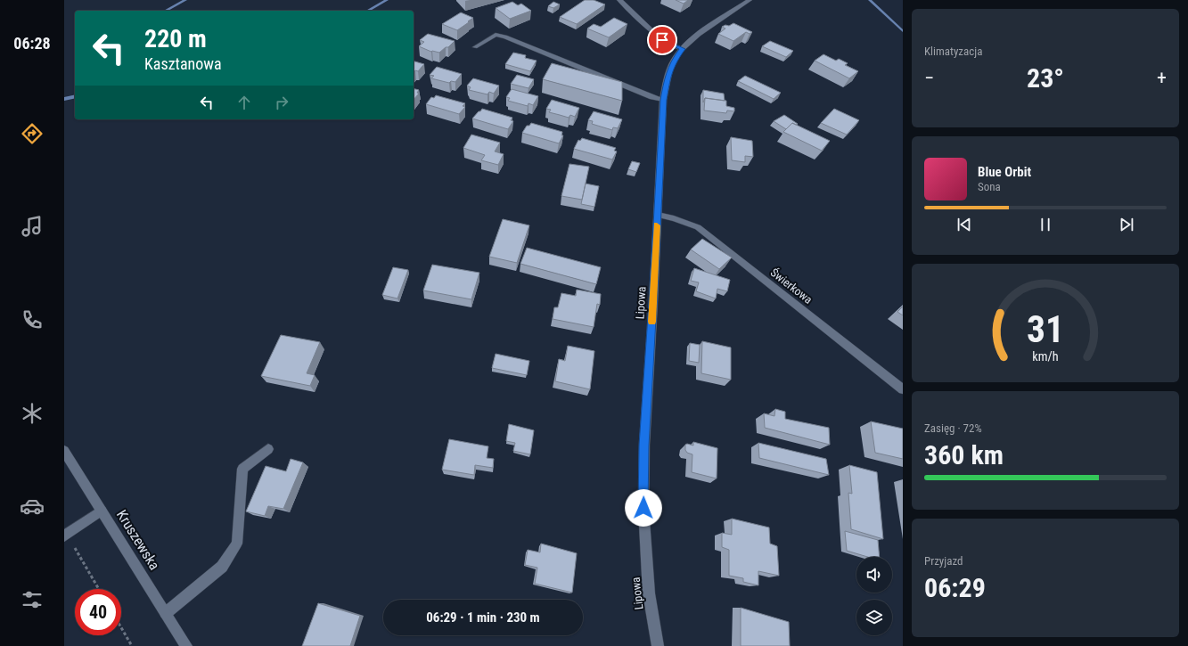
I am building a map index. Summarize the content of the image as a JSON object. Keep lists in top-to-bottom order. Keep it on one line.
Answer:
{"streets":{"street":["Świerkowa","Lipowa","Kruszewska"]},"crossings":[["Świerkowa","Lipowa"]],"page":{"tabs":"06:28","tile":["Klimatyzacja",["Zasięg · 72%","360 km"],["Przyjazd","06:29"]],"turn":["220 m","Kasztanowa"],"heat":["−","23°","+"],"song":["Blue Orbit","Sona"],"limit":"40","trip":"06:29 · 1 min · 230 m","gauge":["31","km/h"]}}
